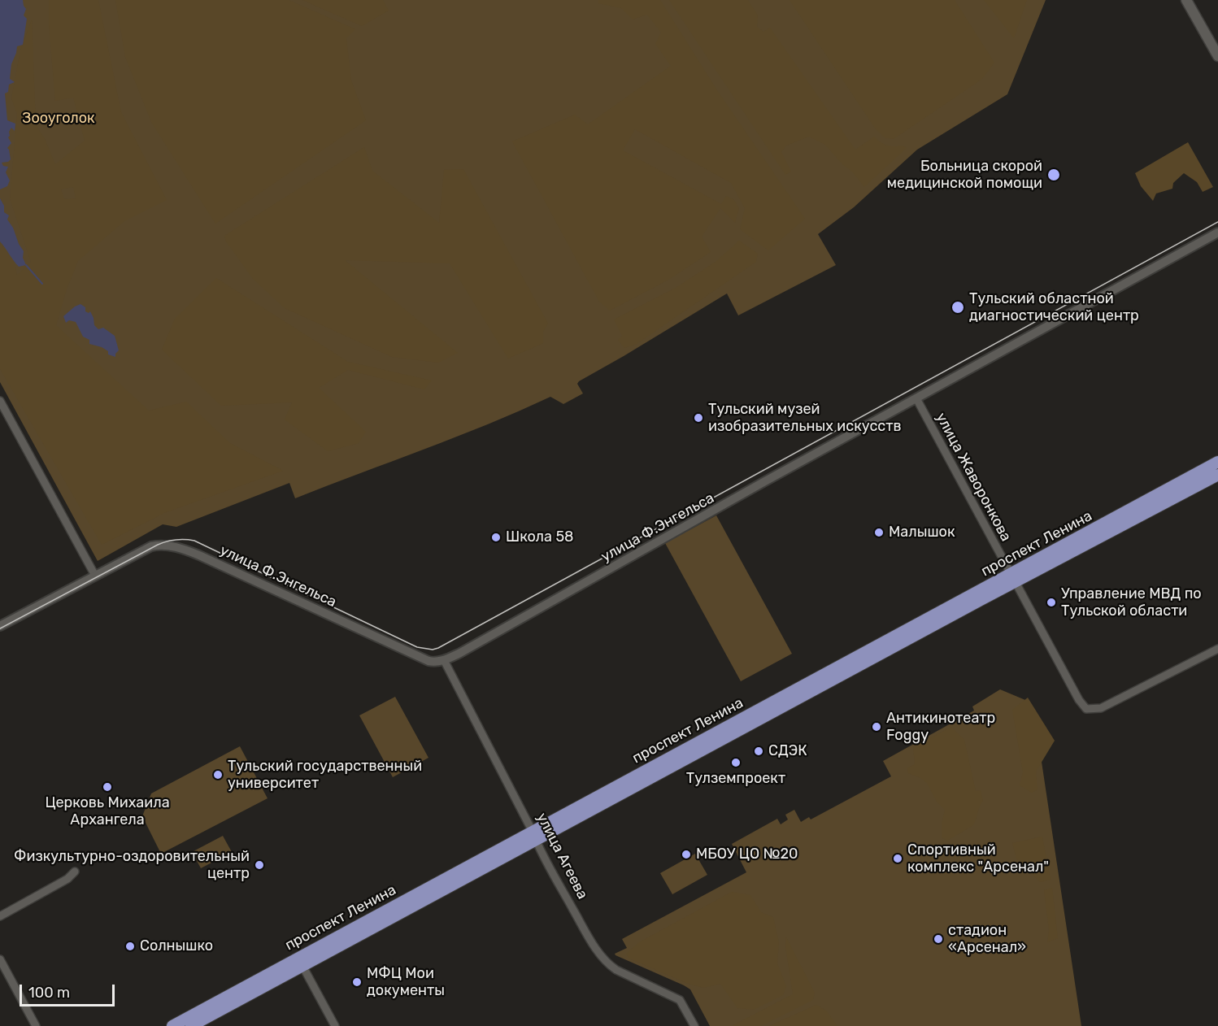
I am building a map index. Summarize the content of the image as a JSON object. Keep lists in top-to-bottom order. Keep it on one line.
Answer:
{"streets":{"main road":["проспект Ленина"],"street":["улица Жаворонкова","улица Ф.Энгельса","улица Агеева"]},"crossings":[["улица Жаворонкова","улица Ф.Энгельса"],["улица Жаворонкова","проспект Ленина"],["улица Ф.Энгельса","улица Агеева"],["проспект Ленина","улица Агеева"]],"parks":["Зооуголок"],"places":["Больница скорой медицинской помощи","Тульский областной диагностический центр","Тульский музей изобразительных искусств","Малышок","Школа 58","Управление МВД по Тульской области","Антикинотеатр Foggy","СДЭК","Тулземпроект","Тульский государственный университет","Церковь Михаила Архангела","МБОУ ЦО №20","Спортивный комплекс \"Арсенал\"","Физкультурно-оздоровительный центр","стадион «Арсенал»","Солнышко","МФЦ Мои документы"],"scale_bar":"100 m"}
